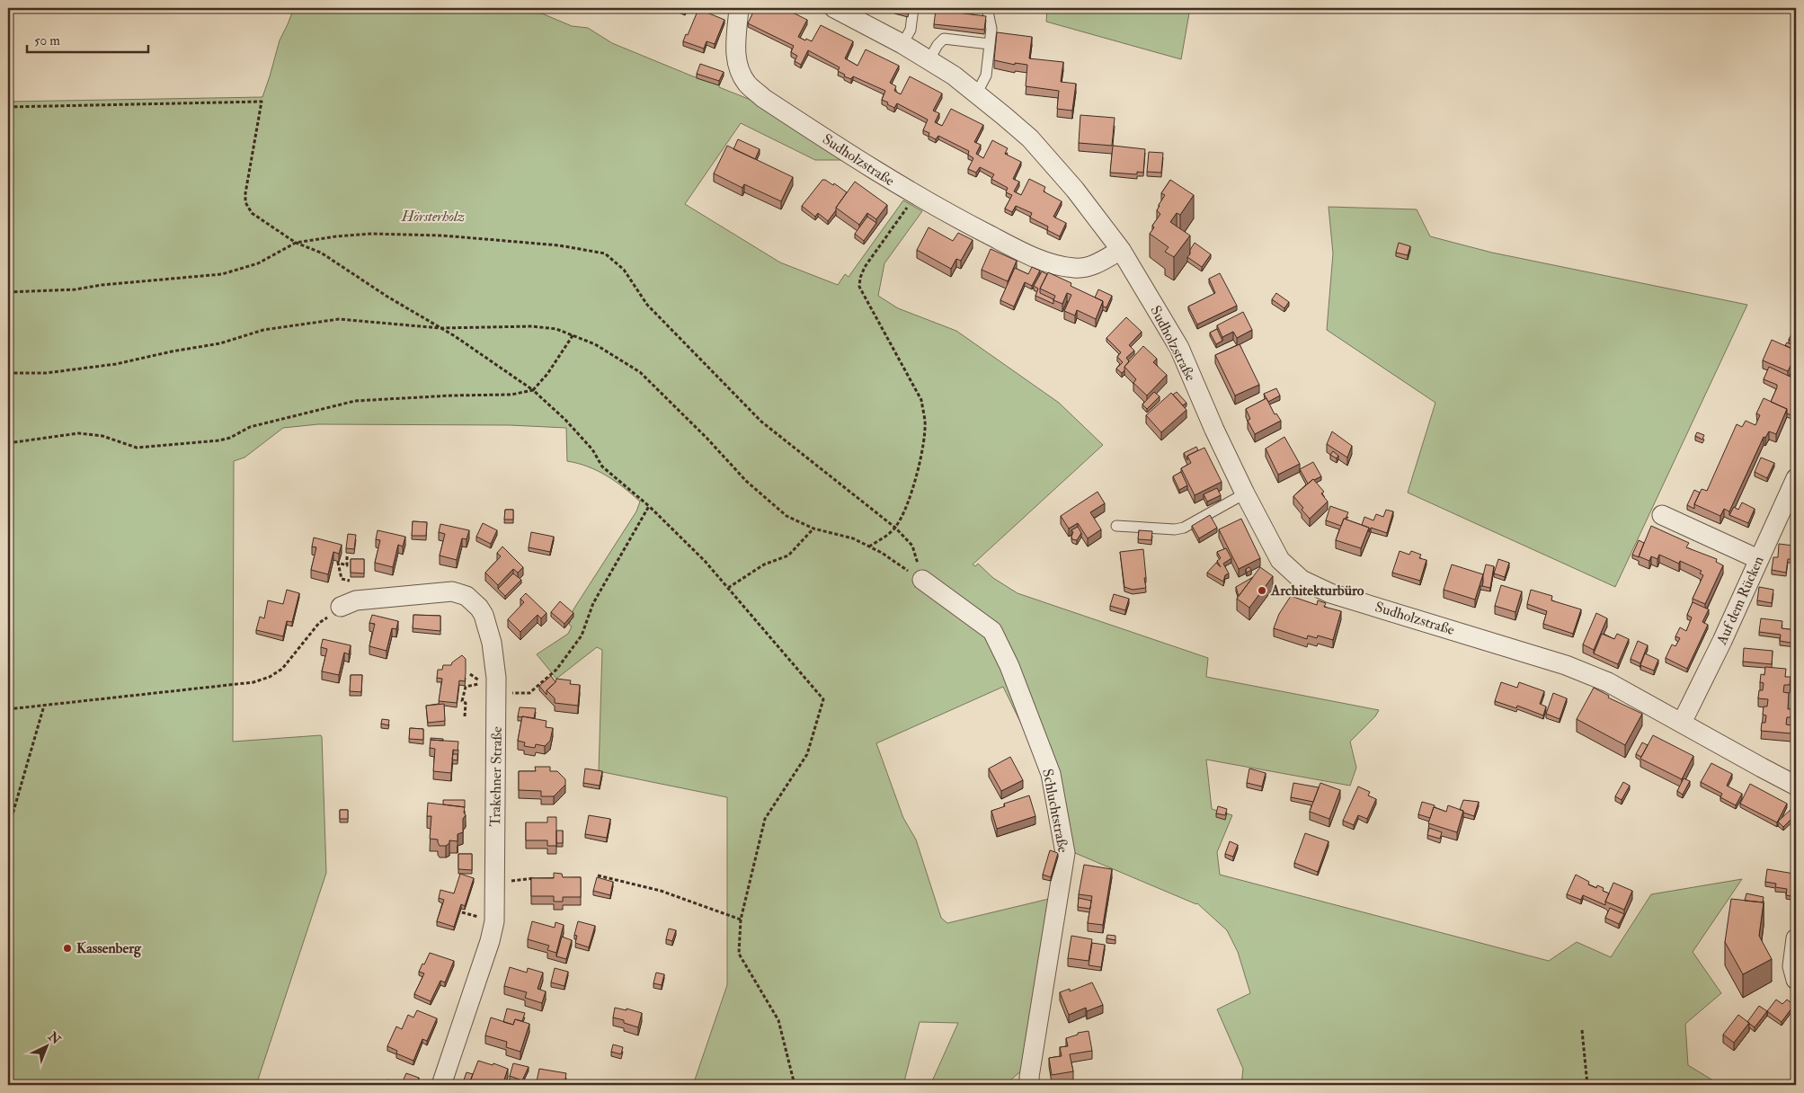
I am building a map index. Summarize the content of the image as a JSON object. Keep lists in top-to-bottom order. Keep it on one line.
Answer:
{"streets":{"street":["Sudholzstraße","Auf dem Rücken","Trakehner Straße","Schluchtstraße"]},"crossings":[["Sudholzstraße","Auf dem Rücken"]],"parks":["Hörsterholz"],"places":["Architekturbüro","Kassenberg"],"scale_bar":"50 m","north":"top right"}
